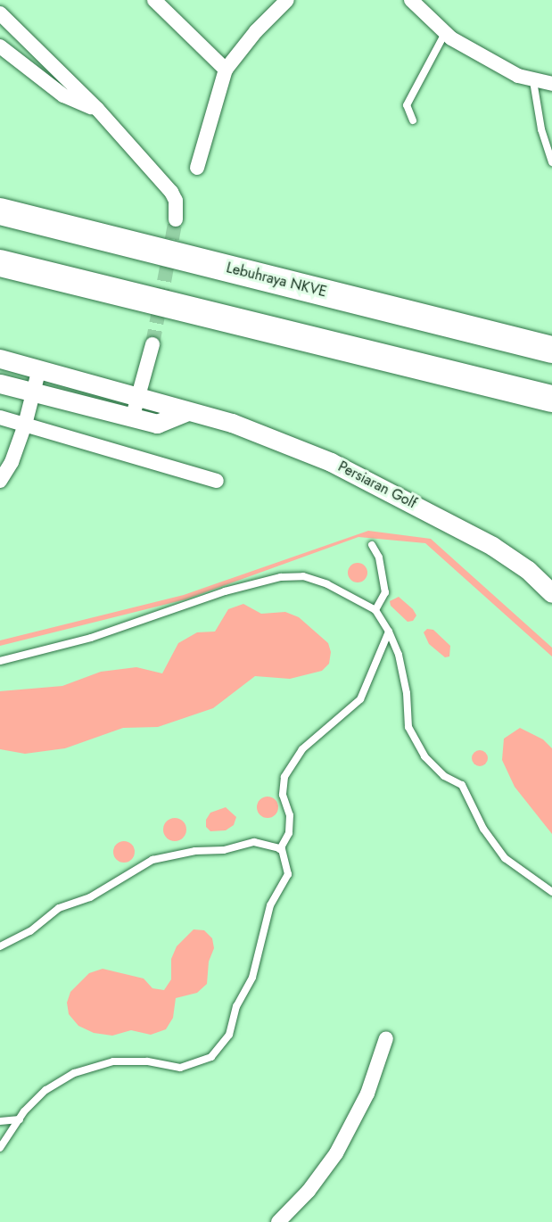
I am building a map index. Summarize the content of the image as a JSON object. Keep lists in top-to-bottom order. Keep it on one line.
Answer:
{"streets":{"highway":["Lebuhraya NKVE"],"street":["Persiaran Golf"]}}
